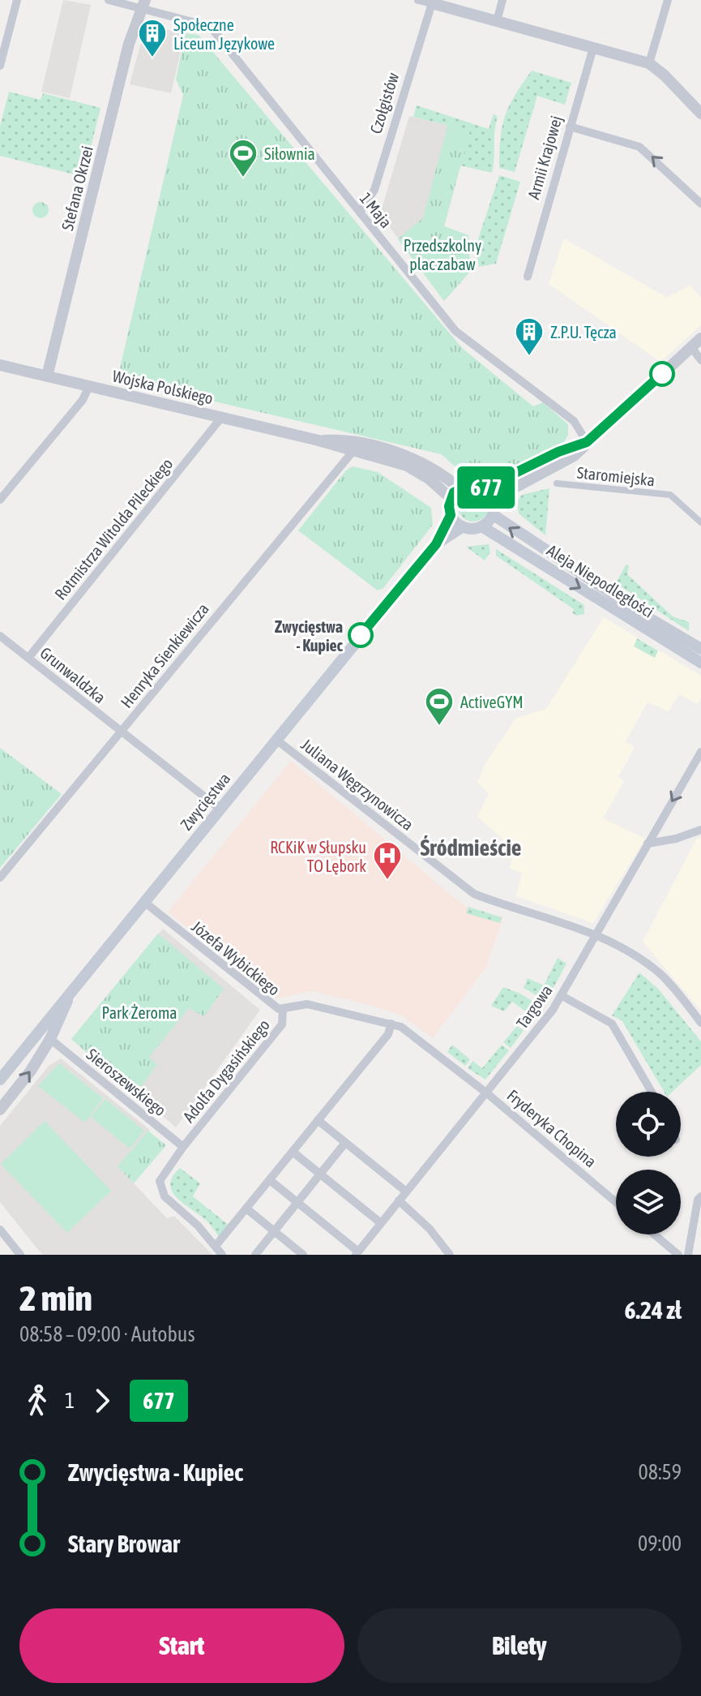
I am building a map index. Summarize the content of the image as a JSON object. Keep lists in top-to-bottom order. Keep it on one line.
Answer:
{"streets":{"main road":["Aleja Niepodległości","Zwycięstwa"],"street":["Czołgistów","Armii Krajowej","Stefana Okrzei","1 Maja","Wojska Polskiego","Staromiejska","Rotmistrza Witolda Pileckiego","Henryka Sienkiewicza","Grunwaldzka","Juliana Węgrzynowicza","Józefa Wybickiego","Targowa","Adolfa Dygasińskiego","Sieroszewskiego","Fryderyka Chopina"]},"crossings":[["Czołgistów","1 Maja"],["Stefana Okrzei","1 Maja"],["Stefana Okrzei","Wojska Polskiego"],["Wojska Polskiego","Rotmistrza Witolda Pileckiego"],["Wojska Polskiego","Aleja Niepodległości"],["Wojska Polskiego","Henryka Sienkiewicza"],["Wojska Polskiego","Zwycięstwa"],["Rotmistrza Witolda Pileckiego","Grunwaldzka"],["Aleja Niepodległości","Zwycięstwa"],["Henryka Sienkiewicza","Grunwaldzka"],["Grunwaldzka","Zwycięstwa"],["Juliana Węgrzynowicza","Zwycięstwa"],["Juliana Węgrzynowicza","Targowa"],["Zwycięstwa","Józefa Wybickiego"],["Józefa Wybickiego","Targowa"],["Józefa Wybickiego","Adolfa Dygasińskiego"],["Józefa Wybickiego","Fryderyka Chopina"],["Targowa","Fryderyka Chopina"],["Adolfa Dygasińskiego","Sieroszewskiego"]],"districts":["Śródmieście"],"parks":["Przedszkolny plac zabaw","Park Żeroma"],"places":{"building":["Społeczne Liceum Językowe","Z.P.U. Tęcza"],"sports":["Siłownia","ActiveGYM"],"other":["Zwycięstwa - Kupiec"],"hospital":["RCKiK w Słupsku TO Lębork"]},"lines":["bus line 677"],"page":{"on_map":"677","heading":["2 min","08:58 – 09:00 · Autobus","6.24 zł"],"legs":["1","677"],"list":[{"name":"Zwycięstwa - Kupiec","value":"08:59"},{"name":"Stary Browar","value":"09:00"}],"buttons":["Start","Bilety"]}}
